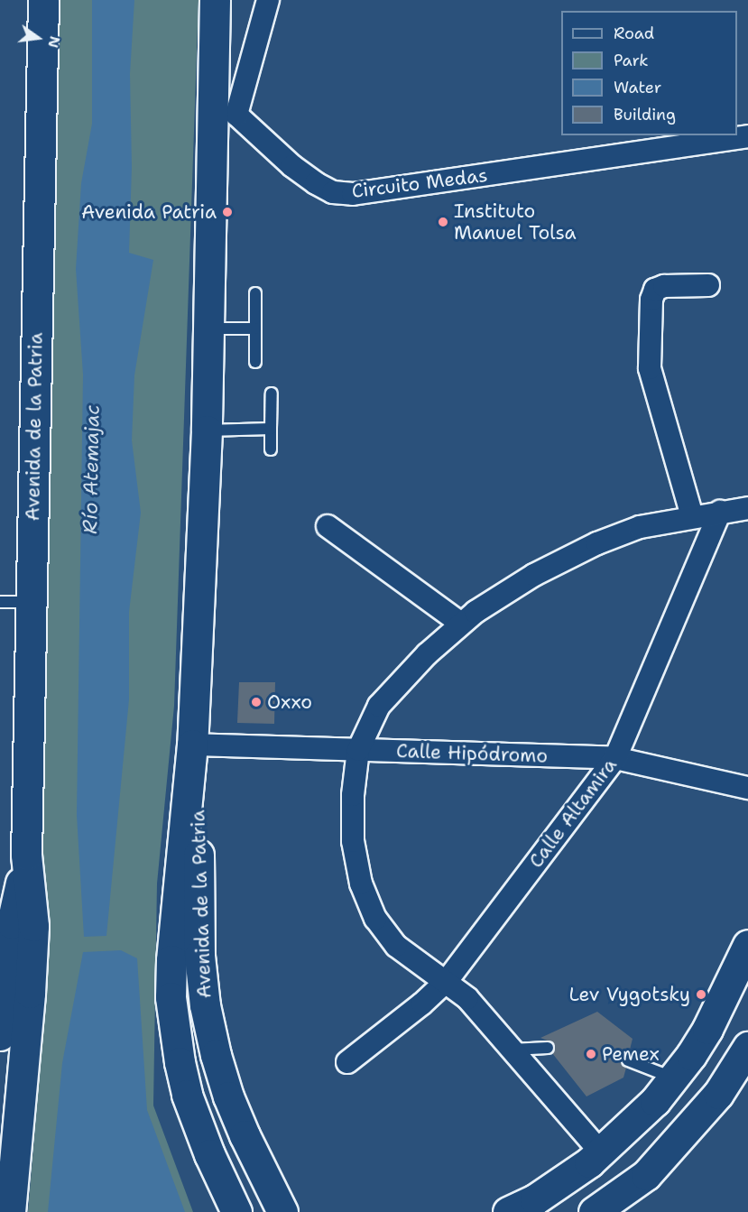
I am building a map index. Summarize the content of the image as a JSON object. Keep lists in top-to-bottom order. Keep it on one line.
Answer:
{"streets":{"main road":["Avenida de la Patria"],"street":["Circuito Medas","Calle Hipódromo","Calle Altamira"]},"crossings":[["Circuito Medas","Avenida de la Patria"],["Avenida de la Patria","Calle Hipódromo"],["Calle Hipódromo","Calle Altamira"]],"water":["Río Atemajac"],"places":["Avenida Patria","Instituto Manuel Tolsa","Oxxo","Lev Vygotsky","Pemex"],"legend":["Road","Park","Water","Building"],"north":"right"}
